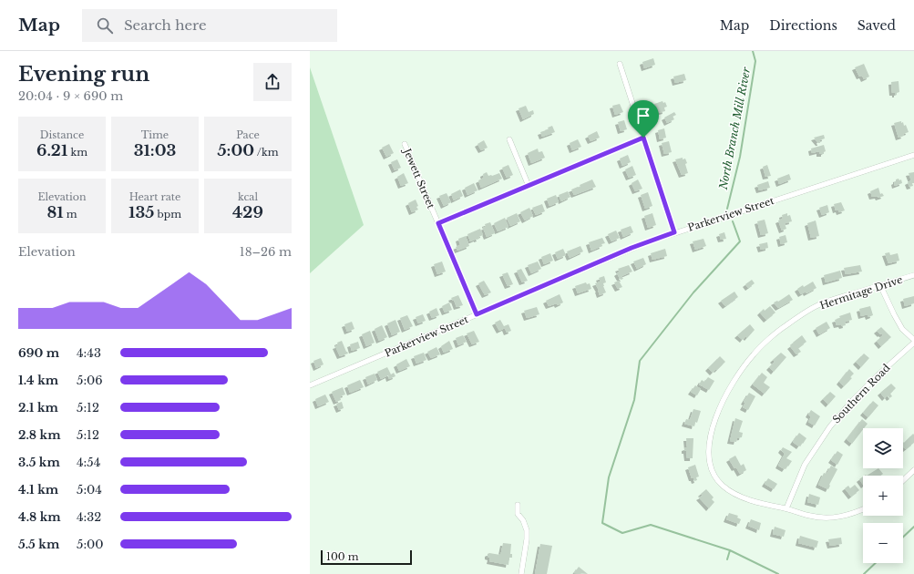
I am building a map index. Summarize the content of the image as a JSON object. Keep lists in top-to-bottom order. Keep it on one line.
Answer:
{"streets":{"street":["Jewett Street","Parkerview Street","Hermitage Drive","Southern Road"]},"crossings":[["Jewett Street","Parkerview Street"],["Hermitage Drive","Southern Road"]],"water":["North Branch Mill River"],"scale_bar":"100 m","page":{"header":"Map","search":"Search here","nav":["Map","Directions","Saved"],"heading":["Evening run","20:04 · 9 × 690 m"],"stats":[["Distance","6.21 km"],["Time","31:03"],["Pace","5:00 /km"],["Elevation","81 m"],["Heart rate","135 bpm"],["kcal","429"]],"chart":["Elevation","18–26 m"],"list":[{"name":"690 m","note":"4:43"},{"name":"1.4 km","note":"5:06"},{"name":"2.1 km","note":"5:12"},{"name":"2.8 km","note":"5:12"},{"name":"3.5 km","note":"4:54"},{"name":"4.1 km","note":"5:04"},{"name":"4.8 km","note":"4:32"},{"name":"5.5 km","note":"5:00"}],"map_buttons":["+","−"],"scale":"100 m"}}
